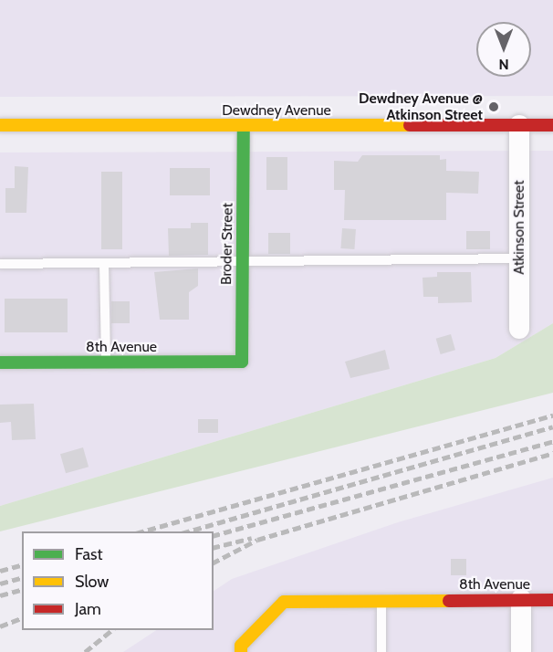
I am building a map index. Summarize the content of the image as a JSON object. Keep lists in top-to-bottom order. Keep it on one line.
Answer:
{"streets":{"street":["Dewdney Avenue","Atkinson Street","Broder Street","8th Avenue"]},"crossings":[["Dewdney Avenue","Atkinson Street"],["Dewdney Avenue","Broder Street"],["Broder Street","8th Avenue"]],"places":["Dewdney Avenue @ Atkinson Street"],"legend":["Fast","Slow","Jam"],"north":"bottom"}
